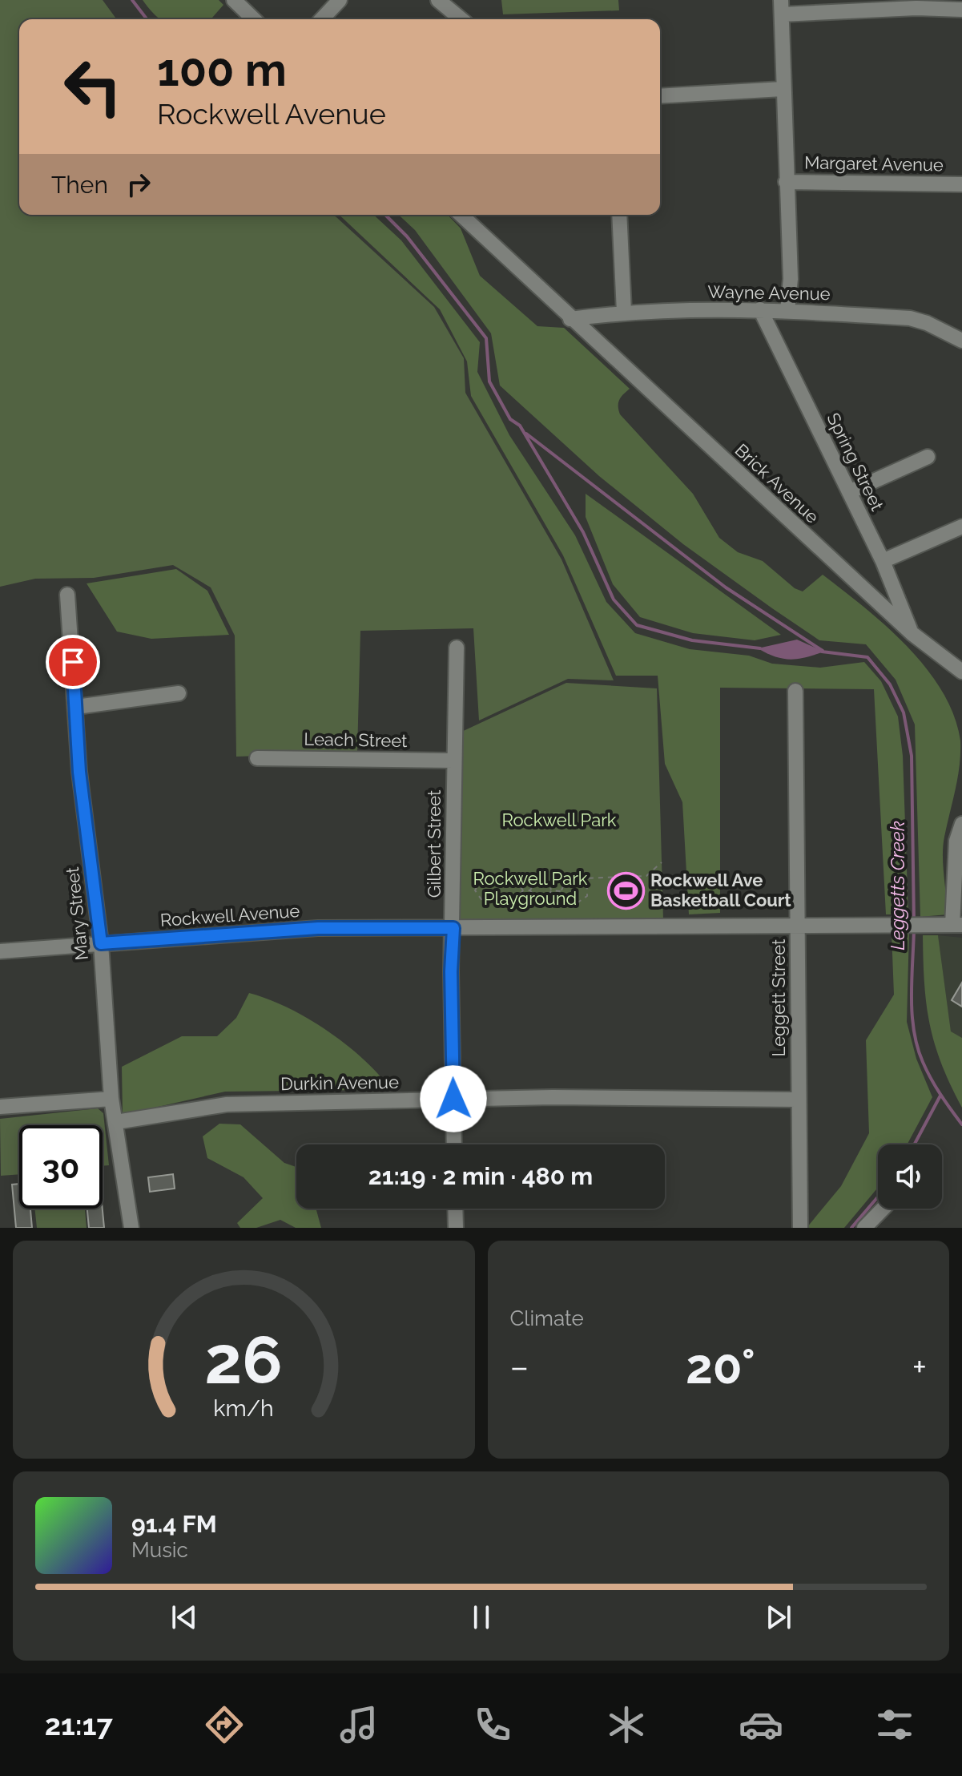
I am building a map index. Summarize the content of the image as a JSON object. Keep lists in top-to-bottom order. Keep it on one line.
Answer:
{"streets":{"street":["Margaret Avenue","Wayne Avenue","Spring Street","Brick Avenue","Leach Street","Gilbert Street","Mary Street","Rockwell Avenue","Leggett Street","Durkin Avenue"]},"crossings":[["Wayne Avenue","Spring Street"],["Wayne Avenue","Brick Avenue"],["Spring Street","Brick Avenue"],["Leach Street","Gilbert Street"],["Gilbert Street","Rockwell Avenue"],["Gilbert Street","Durkin Avenue"],["Mary Street","Rockwell Avenue"],["Mary Street","Durkin Avenue"],["Rockwell Avenue","Leggett Street"],["Leggett Street","Durkin Avenue"]],"water":["Leggetts Creek"],"parks":["Rockwell Park","Rockwell Park Playground"],"places":{"sports":["Rockwell Ave Basketball Court"]},"page":{"turn":["100 m","Rockwell Avenue"],"then":"Then","limit":"30","trip":"21:19 · 2 min · 480 m","tile":"Climate","heat":["−","20°","+"],"song":["91.4 FM","Music"],"tabs":"21:17","gauge":["26","km/h"]}}
